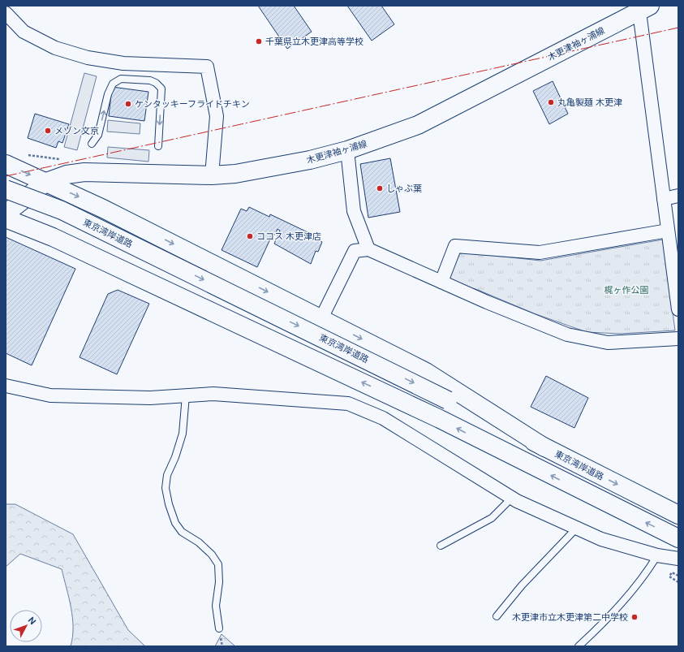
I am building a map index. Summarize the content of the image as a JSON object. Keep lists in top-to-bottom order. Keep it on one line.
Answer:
{"streets":{"main road":["木更津袖ヶ浦線","東京湾岸道路"]},"parks":["梶ヶ作公園"],"places":["千葉県立木更津高等学校","丸亀製麺 木更津","ケンタッキーフライドチキン","メゾン文京","しゃぶ葉","ココス 木更津店","木更津市立木更津第二中学校"],"north":"top right"}
